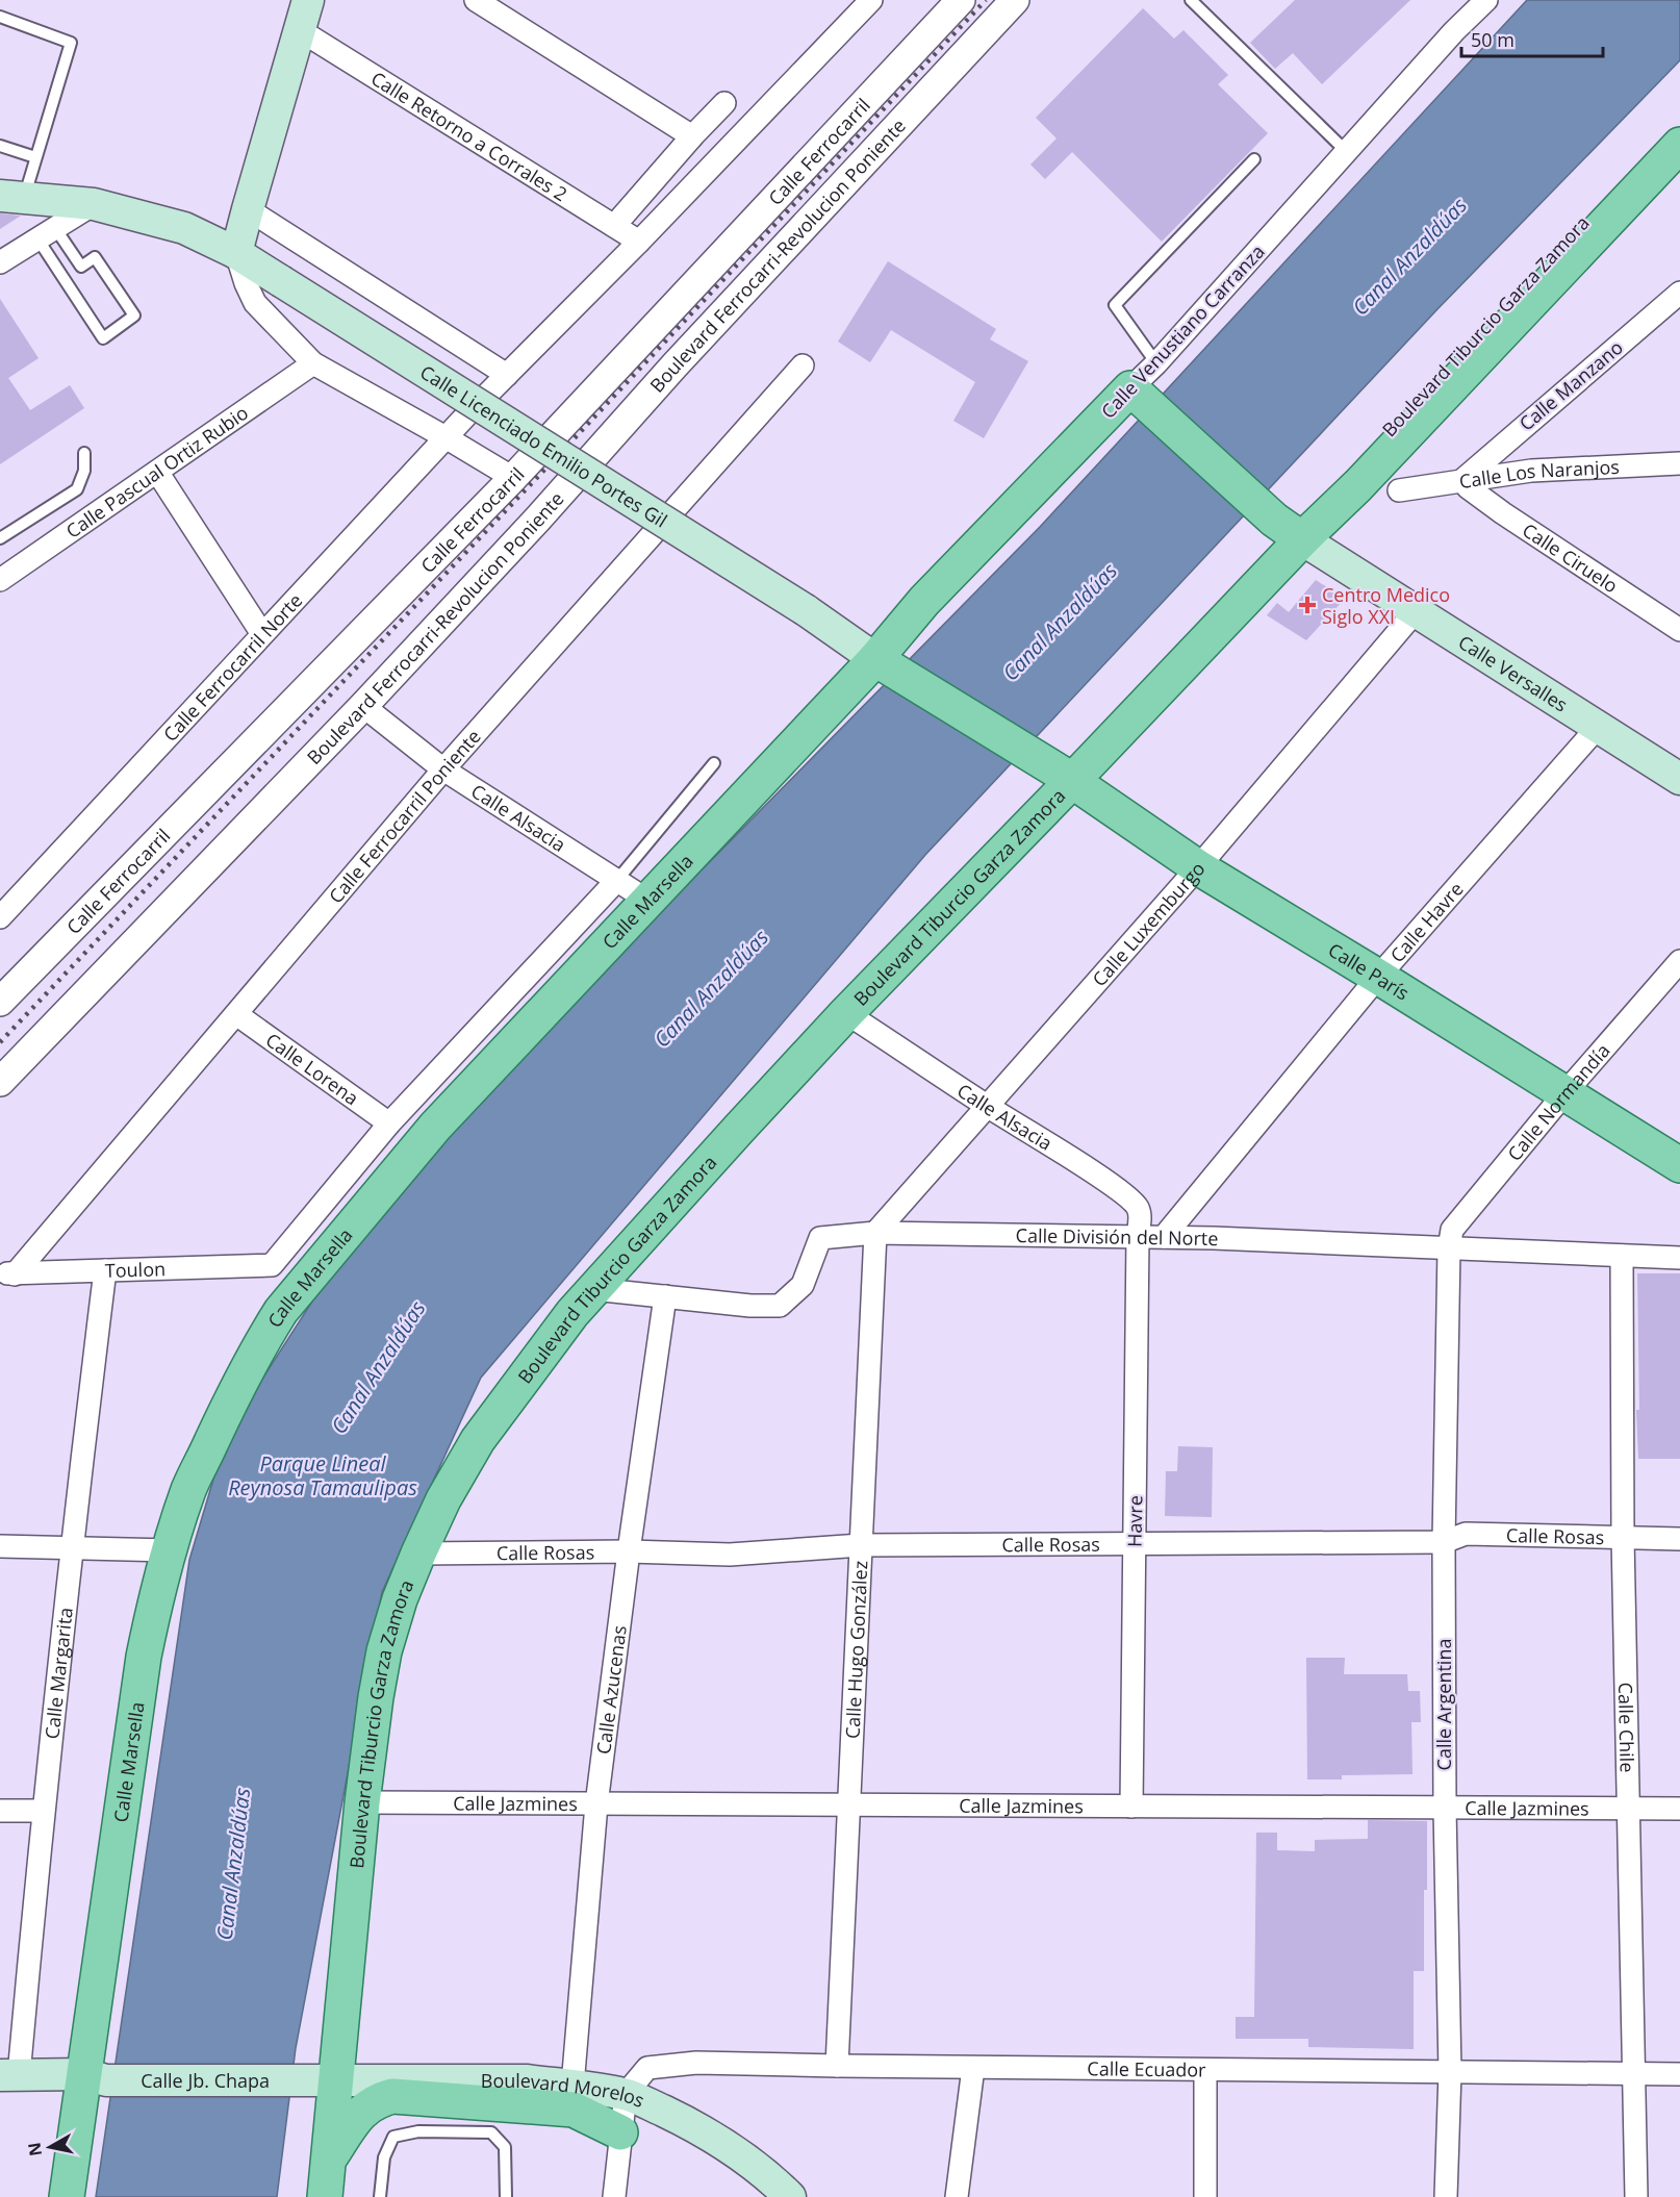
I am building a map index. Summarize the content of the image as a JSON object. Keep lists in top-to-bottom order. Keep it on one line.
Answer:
{"streets":{"main road":["Boulevard Tiburcio Garza Zamora","Calle Venustiano Carranza","Calle Licenciado Emilio Portes Gil","Calle Versalles","Calle Marsella","Calle París","Calle Jb. Chapa","Boulevard Morelos"],"street":["Calle Retorno a Corrales 2","Calle Ferrocarril","Boulevard Ferrocarri-Revolucion Poniente","Calle Manzano","Calle Pascual Ortiz Rubio","Calle Los Naranjos","Calle Ciruelo","Calle Ferrocarril Norte","Calle Ferrocarril Poniente","Calle Alsacia","Calle Havre","Calle Luxemburgo","Calle Lorena","Calle Normandía","Calle División del Norte","Toulon","Havre","Calle Rosas","Calle Hugo González","Calle Margarita","Calle Azucenas","Calle Argentina","Calle Chile","Calle Jazmines","Calle Ecuador"]},"crossings":[["Boulevard Ferrocarri-Revolucion Poniente","Calle Alsacia"],["Boulevard Tiburcio Garza Zamora","Calle Licenciado Emilio Portes Gil"],["Boulevard Tiburcio Garza Zamora","Calle Versalles"],["Boulevard Tiburcio Garza Zamora","Calle Alsacia"],["Boulevard Tiburcio Garza Zamora","Calle París"],["Boulevard Tiburcio Garza Zamora","Calle División del Norte"],["Boulevard Tiburcio Garza Zamora","Calle Rosas"],["Boulevard Tiburcio Garza Zamora","Calle Jazmines"],["Boulevard Tiburcio Garza Zamora","Calle Jb. Chapa"],["Boulevard Tiburcio Garza Zamora","Boulevard Morelos"],["Calle Venustiano Carranza","Calle Licenciado Emilio Portes Gil"],["Calle Venustiano Carranza","Calle Versalles"],["Calle Venustiano Carranza","Calle Marsella"],["Calle Manzano","Calle Los Naranjos"],["Calle Manzano","Calle Ciruelo"],["Calle Licenciado Emilio Portes Gil","Calle Marsella"],["Calle Licenciado Emilio Portes Gil","Calle París"],["Calle Los Naranjos","Calle Ciruelo"],["Calle Versalles","Calle Havre"],["Calle Versalles","Calle Luxemburgo"],["Calle Ferrocarril Poniente","Calle Alsacia"],["Calle Ferrocarril Poniente","Calle Lorena"],["Calle Ferrocarril Poniente","Toulon"],["Calle Alsacia","Calle Marsella"],["Calle Alsacia","Calle Luxemburgo"],["Calle Alsacia","Calle División del Norte"],["Calle Alsacia","Havre"],["Calle Marsella","Calle Jb. Chapa"],["Calle Havre","Calle París"],["Calle Havre","Calle División del Norte"],["Calle Luxemburgo","Calle París"],["Calle Luxemburgo","Calle División del Norte"],["Calle Luxemburgo","Calle Hugo González"],["Calle París","Calle Normandía"],["Calle Lorena","Toulon"],["Calle Normandía","Calle División del Norte"],["Calle Normandía","Calle Argentina"],["Calle División del Norte","Havre"],["Calle División del Norte","Calle Hugo González"],["Calle División del Norte","Calle Azucenas"],["Calle División del Norte","Calle Argentina"],["Calle División del Norte","Calle Chile"],["Toulon","Calle Margarita"],["Havre","Calle Rosas"],["Havre","Calle Jazmines"],["Calle Rosas","Calle Hugo González"],["Calle Rosas","Calle Azucenas"],["Calle Rosas","Calle Argentina"],["Calle Rosas","Calle Chile"],["Calle Hugo González","Calle Jazmines"],["Calle Hugo González","Calle Ecuador"],["Calle Margarita","Calle Jb. Chapa"],["Calle Azucenas","Calle Jazmines"],["Calle Azucenas","Boulevard Morelos"],["Calle Argentina","Calle Jazmines"],["Calle Argentina","Calle Ecuador"],["Calle Chile","Calle Jazmines"],["Calle Chile","Calle Ecuador"],["Calle Ecuador","Boulevard Morelos"],["Calle Jb. Chapa","Boulevard Morelos"]],"water":["Canal Anzaldúas","Parque Lineal Reynosa Tamaulipas"],"places":{"health":["Centro Medico Siglo XXI"]},"scale_bar":"50 m","north":"left"}
